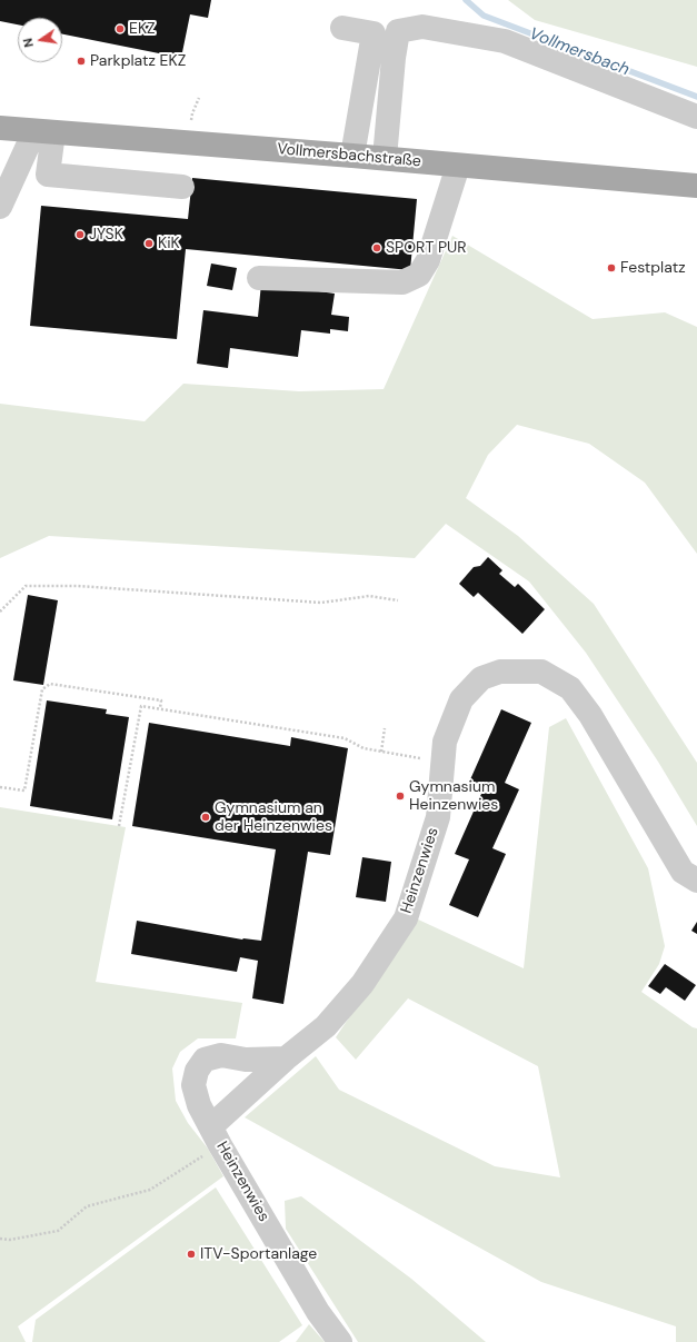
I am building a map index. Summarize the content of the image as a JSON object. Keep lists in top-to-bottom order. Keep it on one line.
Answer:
{"streets":{"main road":["Vollmersbachstraße"],"street":["Heinzenwies"]},"water":["Vollmersbach"],"places":["EKZ","Parkplatz EKZ","JYSK","KiK","SPORT PUR","Festplatz","Gymnasium Heinzenwies","Gymnasium an der Heinzenwies","ITV-Sportanlage"],"north":"left"}
